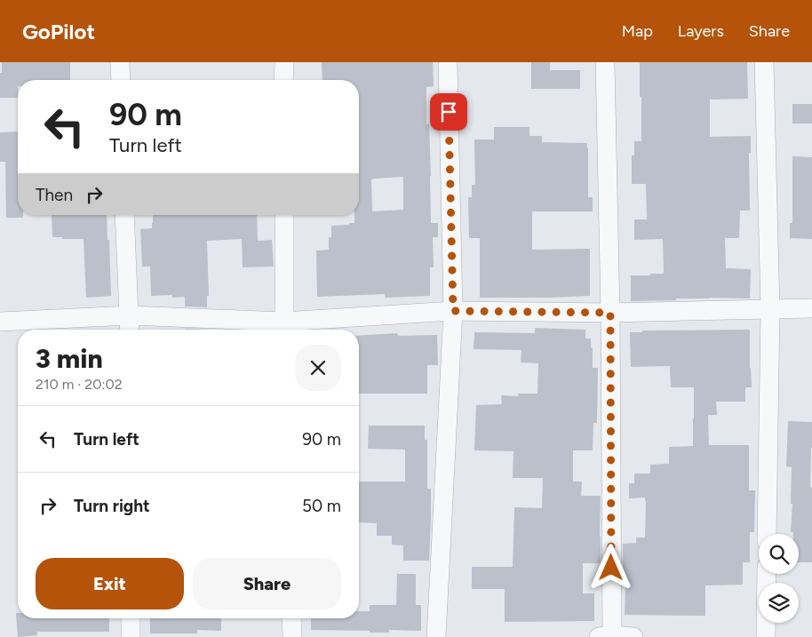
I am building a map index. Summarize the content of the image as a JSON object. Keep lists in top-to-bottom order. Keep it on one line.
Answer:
{"page":{"header":"GoPilot","nav":["Map","Layers","Share"],"turn":["90 m","Turn left"],"then":"Then","heading":["3 min","210 m · 20:02"],"list":[{"name":"Turn left","value":"90 m"},{"name":"Turn right","value":"50 m"}],"buttons":["Exit","Share"]}}
